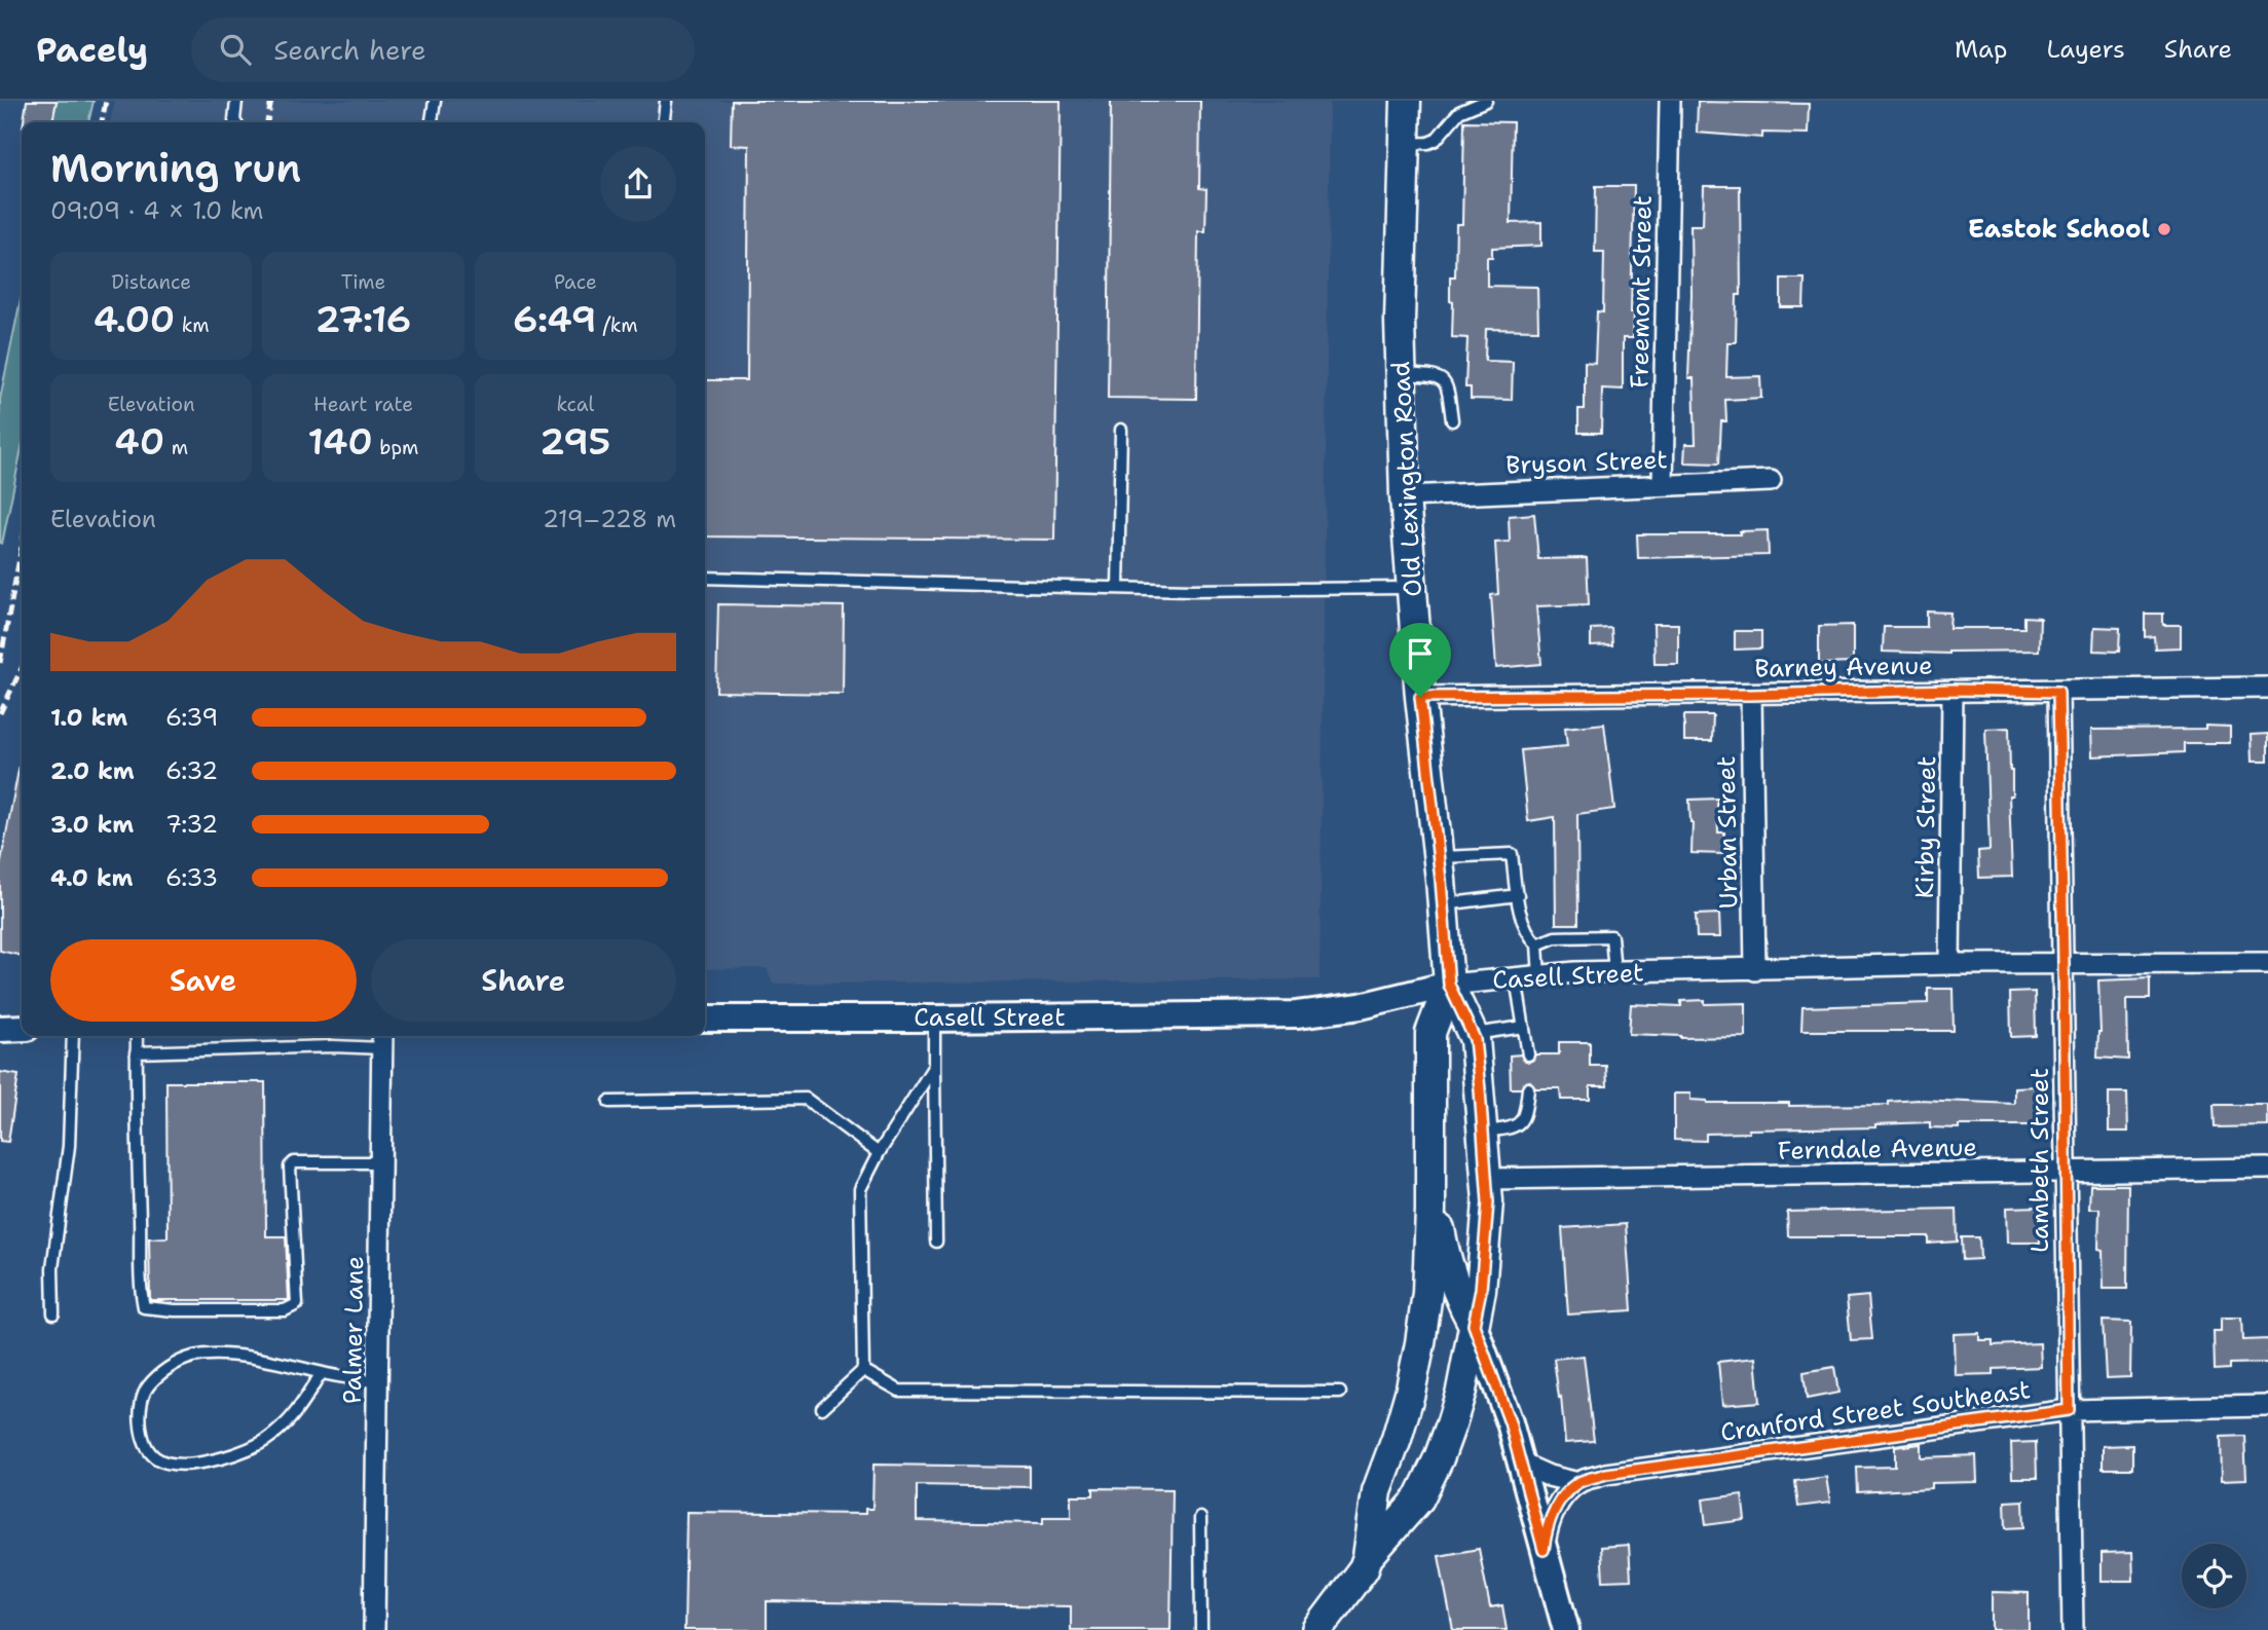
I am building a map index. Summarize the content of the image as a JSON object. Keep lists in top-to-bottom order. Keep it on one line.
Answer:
{"streets":{"main road":["Old Lexington Road"],"street":["Freemont Street","Bryson Street","Barney Avenue","Kirby Street","Urban Street","Casell Street","Ferndale Avenue","Lambeth Street","Palmer Lane","Cranford Street Southeast"]},"crossings":[["Freemont Street","Bryson Street"],["Bryson Street","Old Lexington Road"],["Old Lexington Road","Barney Avenue"],["Old Lexington Road","Casell Street"],["Old Lexington Road","Ferndale Avenue"],["Barney Avenue","Kirby Street"],["Barney Avenue","Urban Street"],["Barney Avenue","Lambeth Street"],["Kirby Street","Casell Street"],["Urban Street","Casell Street"],["Casell Street","Lambeth Street"],["Ferndale Avenue","Lambeth Street"],["Lambeth Street","Cranford Street Southeast"]],"places":["Eastok School"],"page":{"header":"Pacely","search":"Search here","nav":["Map","Layers","Share"],"heading":["Morning run","09:09 · 4 × 1.0 km"],"stats":[["Distance","4.00 km"],["Time","27:16"],["Pace","6:49 /km"],["Elevation","40 m"],["Heart rate","140 bpm"],["kcal","295"]],"chart":["Elevation","219–228 m"],"list":[{"name":"1.0 km","note":"6:39"},{"name":"2.0 km","note":"6:32"},{"name":"3.0 km","note":"7:32"},{"name":"4.0 km","note":"6:33"}],"buttons":["Save","Share"]}}
